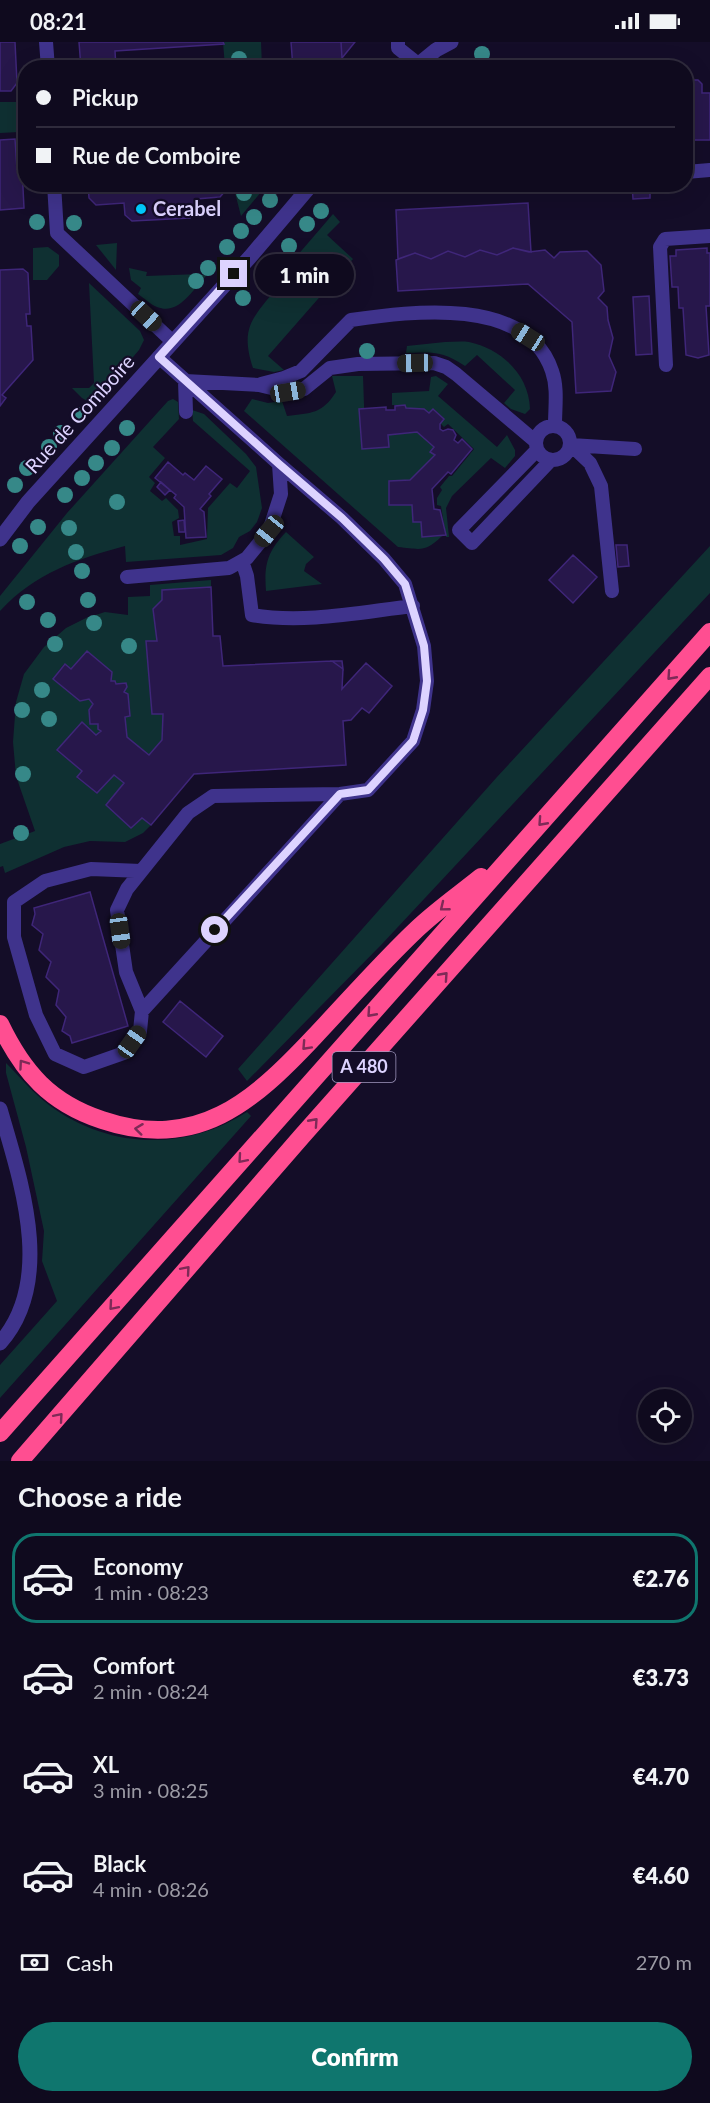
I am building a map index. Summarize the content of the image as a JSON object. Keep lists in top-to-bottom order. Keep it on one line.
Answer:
{"streets":{"highway":["A 480"],"street":["Rue de Comboire"]},"places":["Cerabel"],"page":{"status":"08:21","banner":["Pickup","Rue de Comboire"],"bubble":"1 min","heading":"Choose a ride","list":[{"name":"Economy","note":"1 min · 08:23","value":"€2.76"},{"name":"Comfort","note":"2 min · 08:24","value":"€3.73"},{"name":"XL","note":"3 min · 08:25","value":"€4.70"},{"name":"Black","note":"4 min · 08:26","value":"€4.60"}],"pay":["Cash","270 m"],"buttons":"Confirm"}}
